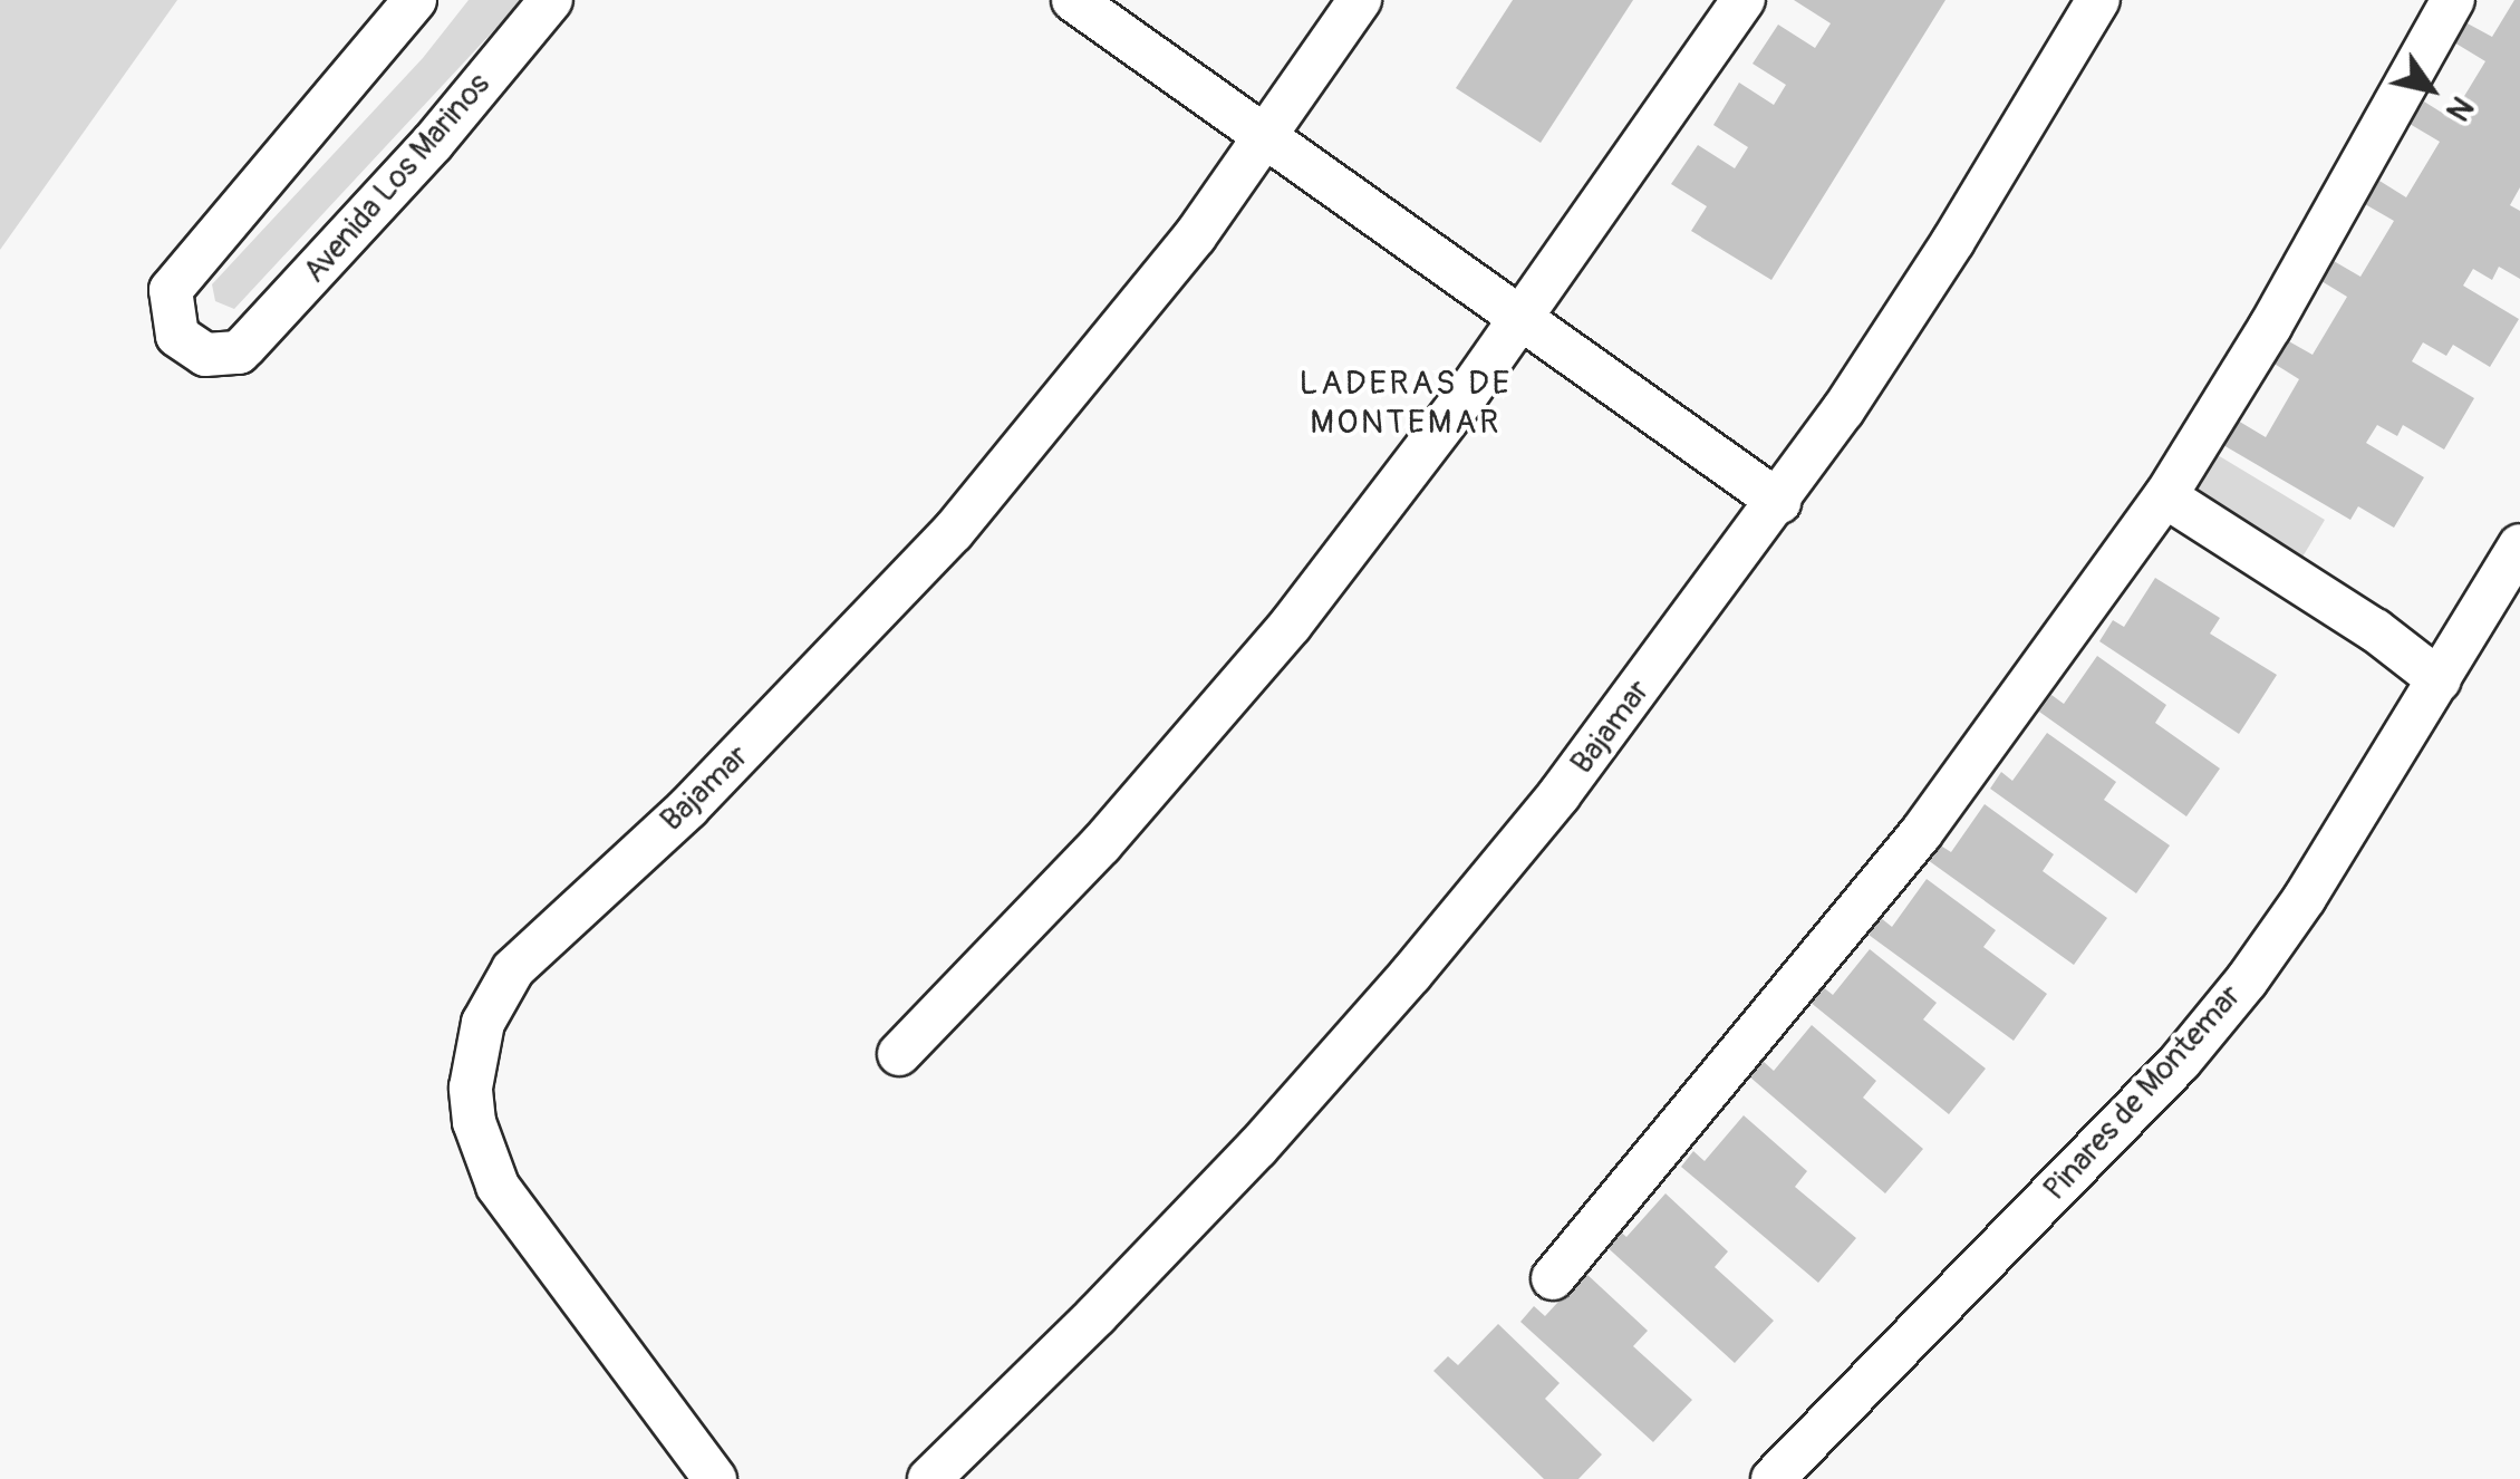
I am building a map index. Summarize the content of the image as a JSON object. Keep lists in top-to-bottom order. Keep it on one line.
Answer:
{"streets":{"street":["Avenida Los Marinos","Bajamar","Pinares de Montemar"]},"districts":["LADERAS DE MONTEMAR"],"north":"bottom right"}
